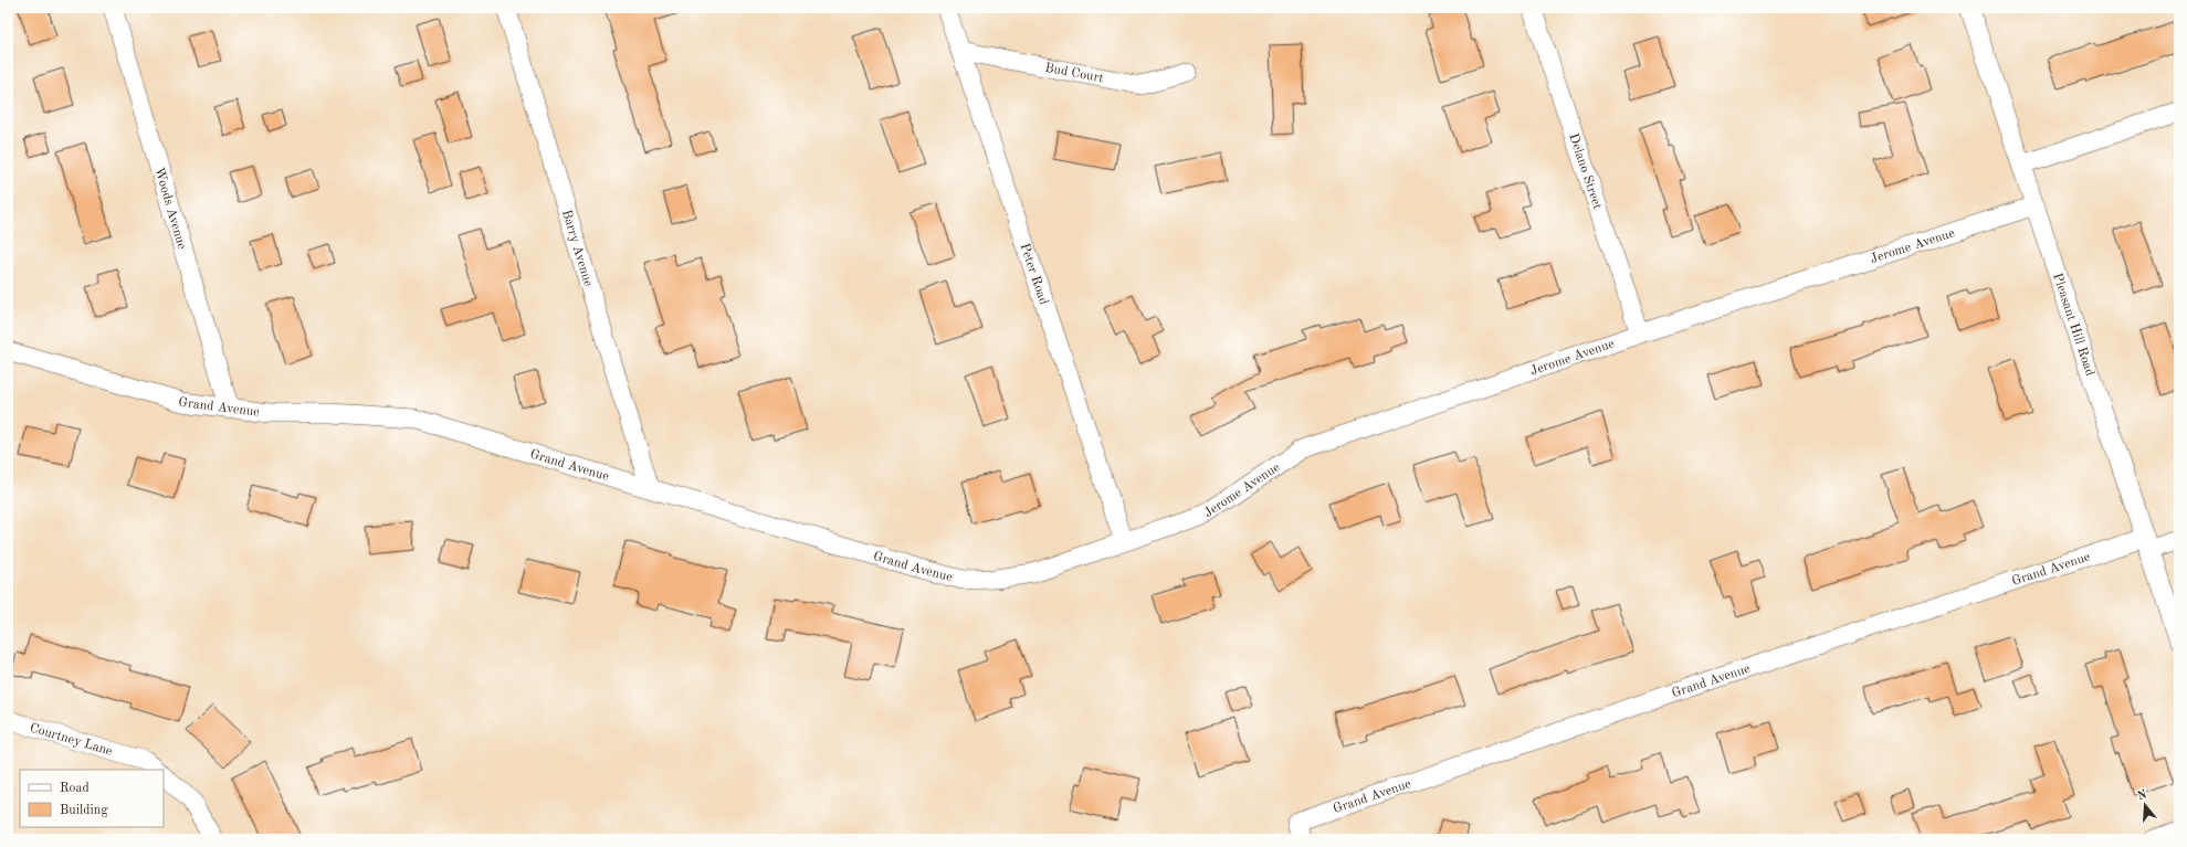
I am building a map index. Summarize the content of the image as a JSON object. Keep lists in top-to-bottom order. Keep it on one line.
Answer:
{"streets":{"street":["Bud Court","Delano Street","Woods Avenue","Jerome Avenue","Barry Avenue","Peter Road","Pleasant Hill Road","Grand Avenue","Courtney Lane"]},"crossings":[["Bud Court","Peter Road"],["Delano Street","Jerome Avenue"],["Woods Avenue","Grand Avenue"],["Jerome Avenue","Peter Road"],["Jerome Avenue","Pleasant Hill Road"],["Jerome Avenue","Grand Avenue"],["Barry Avenue","Grand Avenue"],["Peter Road","Grand Avenue"],["Pleasant Hill Road","Grand Avenue"]],"legend":["Road","Building"],"north":"top"}
